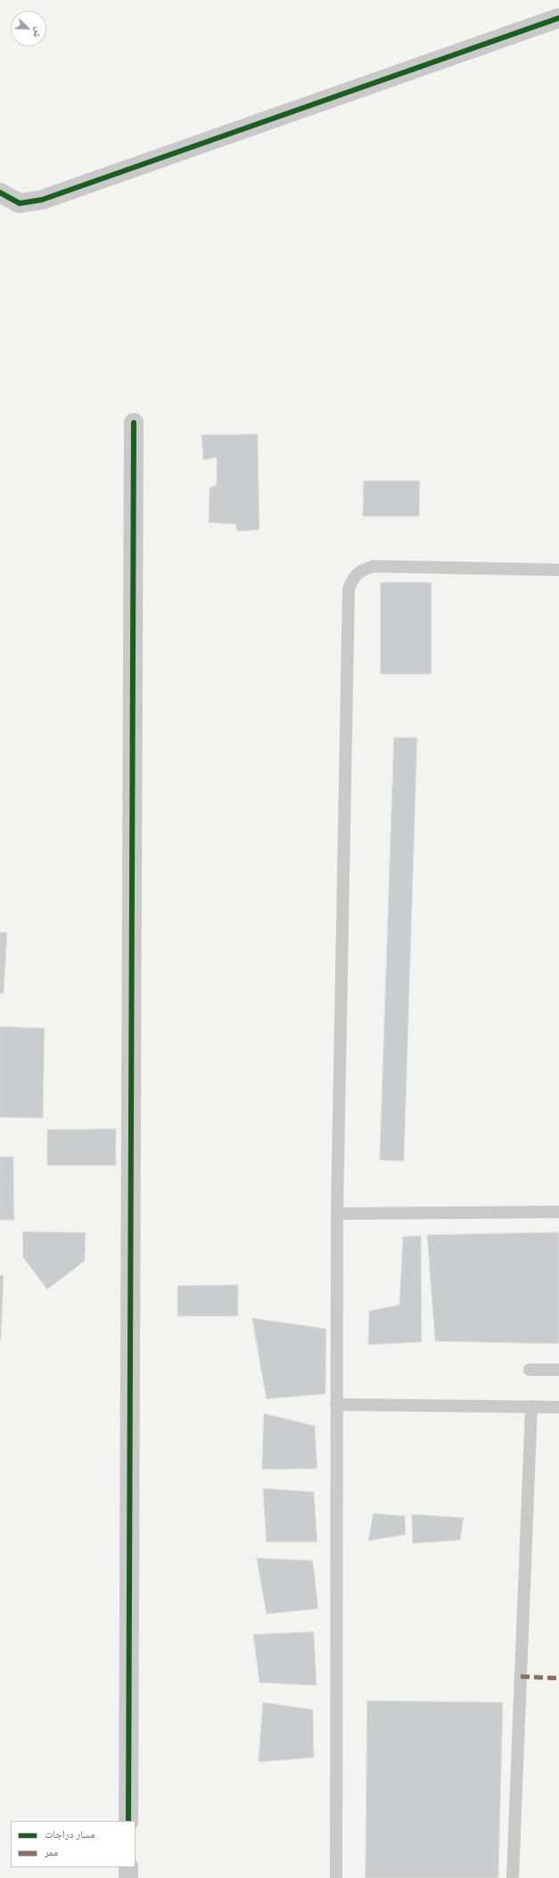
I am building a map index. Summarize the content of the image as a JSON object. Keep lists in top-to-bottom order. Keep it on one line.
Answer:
{"legend":["مسار دراجات","ممر"],"north":"bottom right"}
